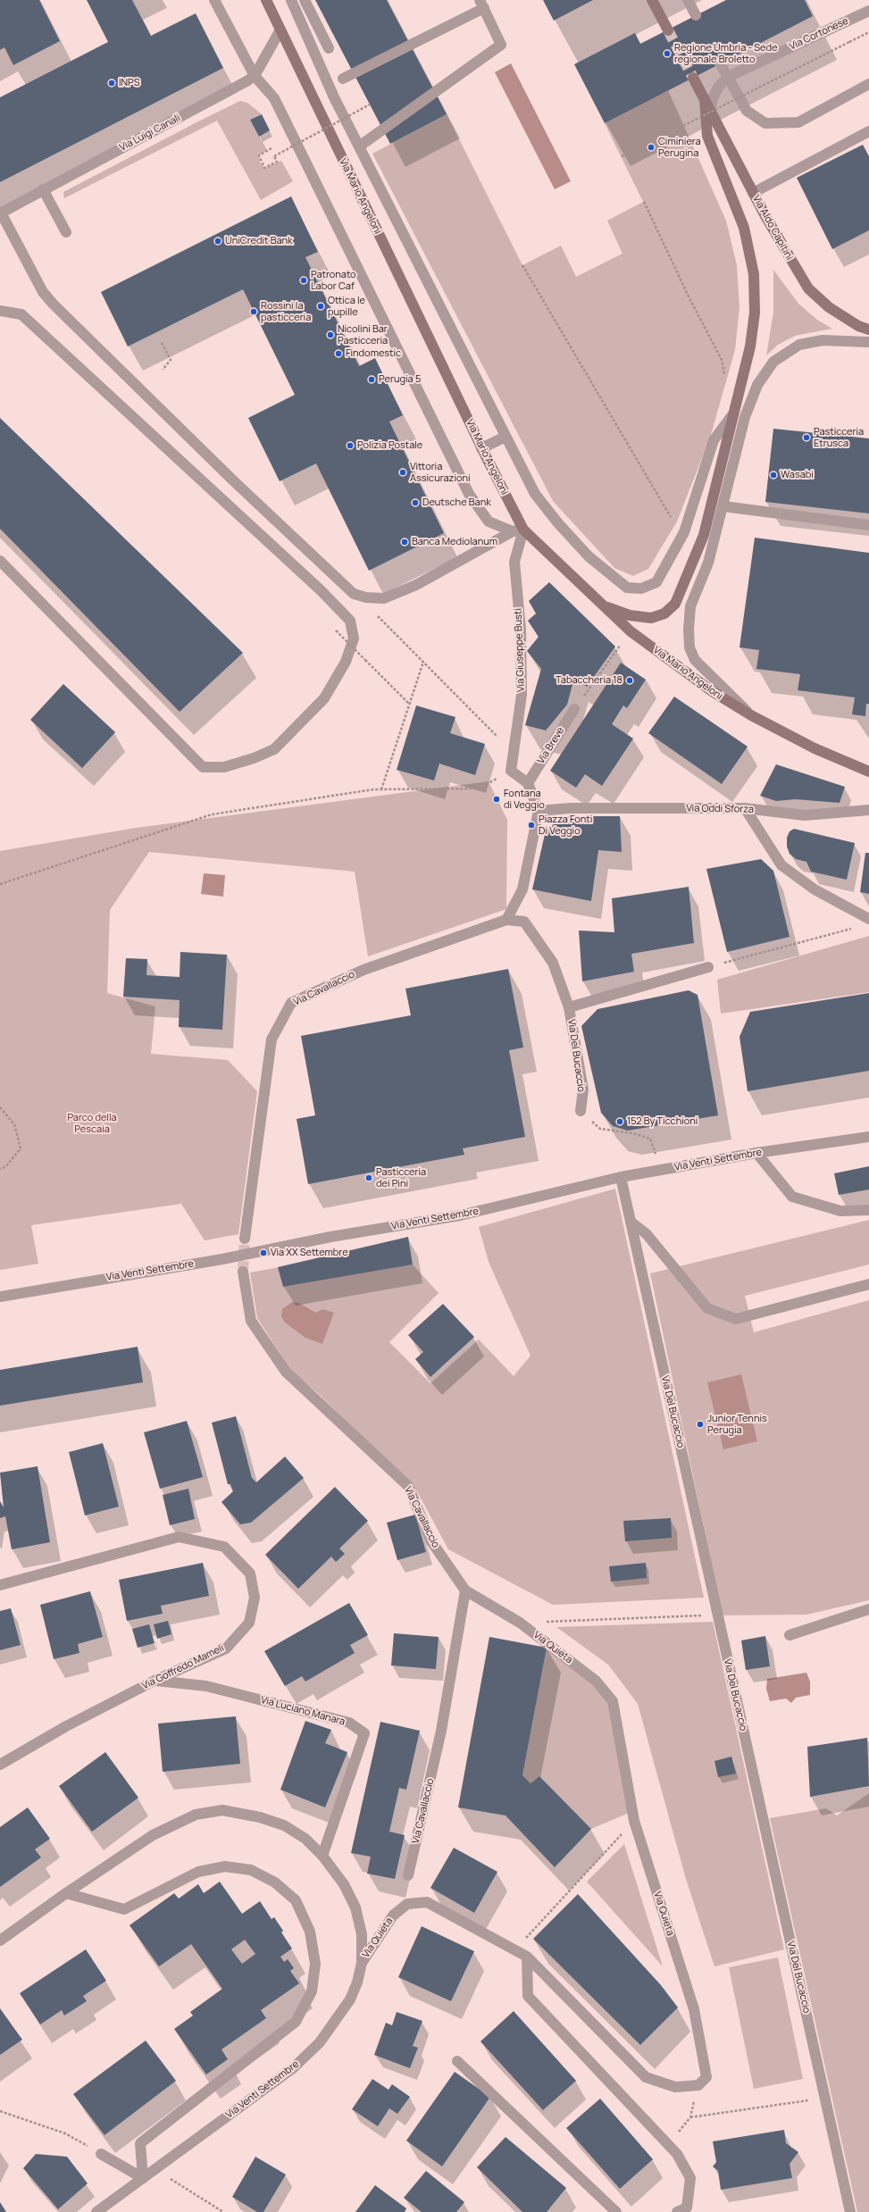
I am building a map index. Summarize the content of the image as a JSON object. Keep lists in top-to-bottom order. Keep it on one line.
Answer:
{"streets":{"main road":["Via Mario Angeloni","Via Aldo Capitini"],"street":["Via Cortonese","Via Luigi Canali","Via Giuseppe Busti","Via Breve","Via Oddi Sforza","Via Cavallaccio","Via Del Bucaccio","Via Venti Settembre","Via Quieta","Via Goffredo Mameli","Via Luciano Manara"]},"crossings":[["Via Cortonese","Via Aldo Capitini"],["Via Mario Angeloni","Via Giuseppe Busti"],["Via Cavallaccio","Via Del Bucaccio"],["Via Cavallaccio","Via Quieta"],["Via Del Bucaccio","Via Venti Settembre"],["Via Venti Settembre","Via Quieta"],["Via Venti Settembre","Via Luciano Manara"],["Via Goffredo Mameli","Via Luciano Manara"]],"parks":["Parco della Pescaia"],"places":["Regione Umbria - Sede regionale Broletto","INPS","Ciminiera Perugina","UniCredit Bank","Patronato Labor Caf","Ottica le pupille","Rossini la pasticceria","Nicolini Bar Pasticceria","Findomestic","Perugia 5","Pasticceria Etrusca","Polizia Postale","Vittoria Assicurazioni","Wasabi","Deutsche Bank","Banca Mediolanum","Tabaccheria 18","Fontana di Veggio","Piazza Fonti Di Veggio","152 By Ticchioni","Pasticceria dei Pini","Via XX Settembre","Junior Tennis Perugia"]}
